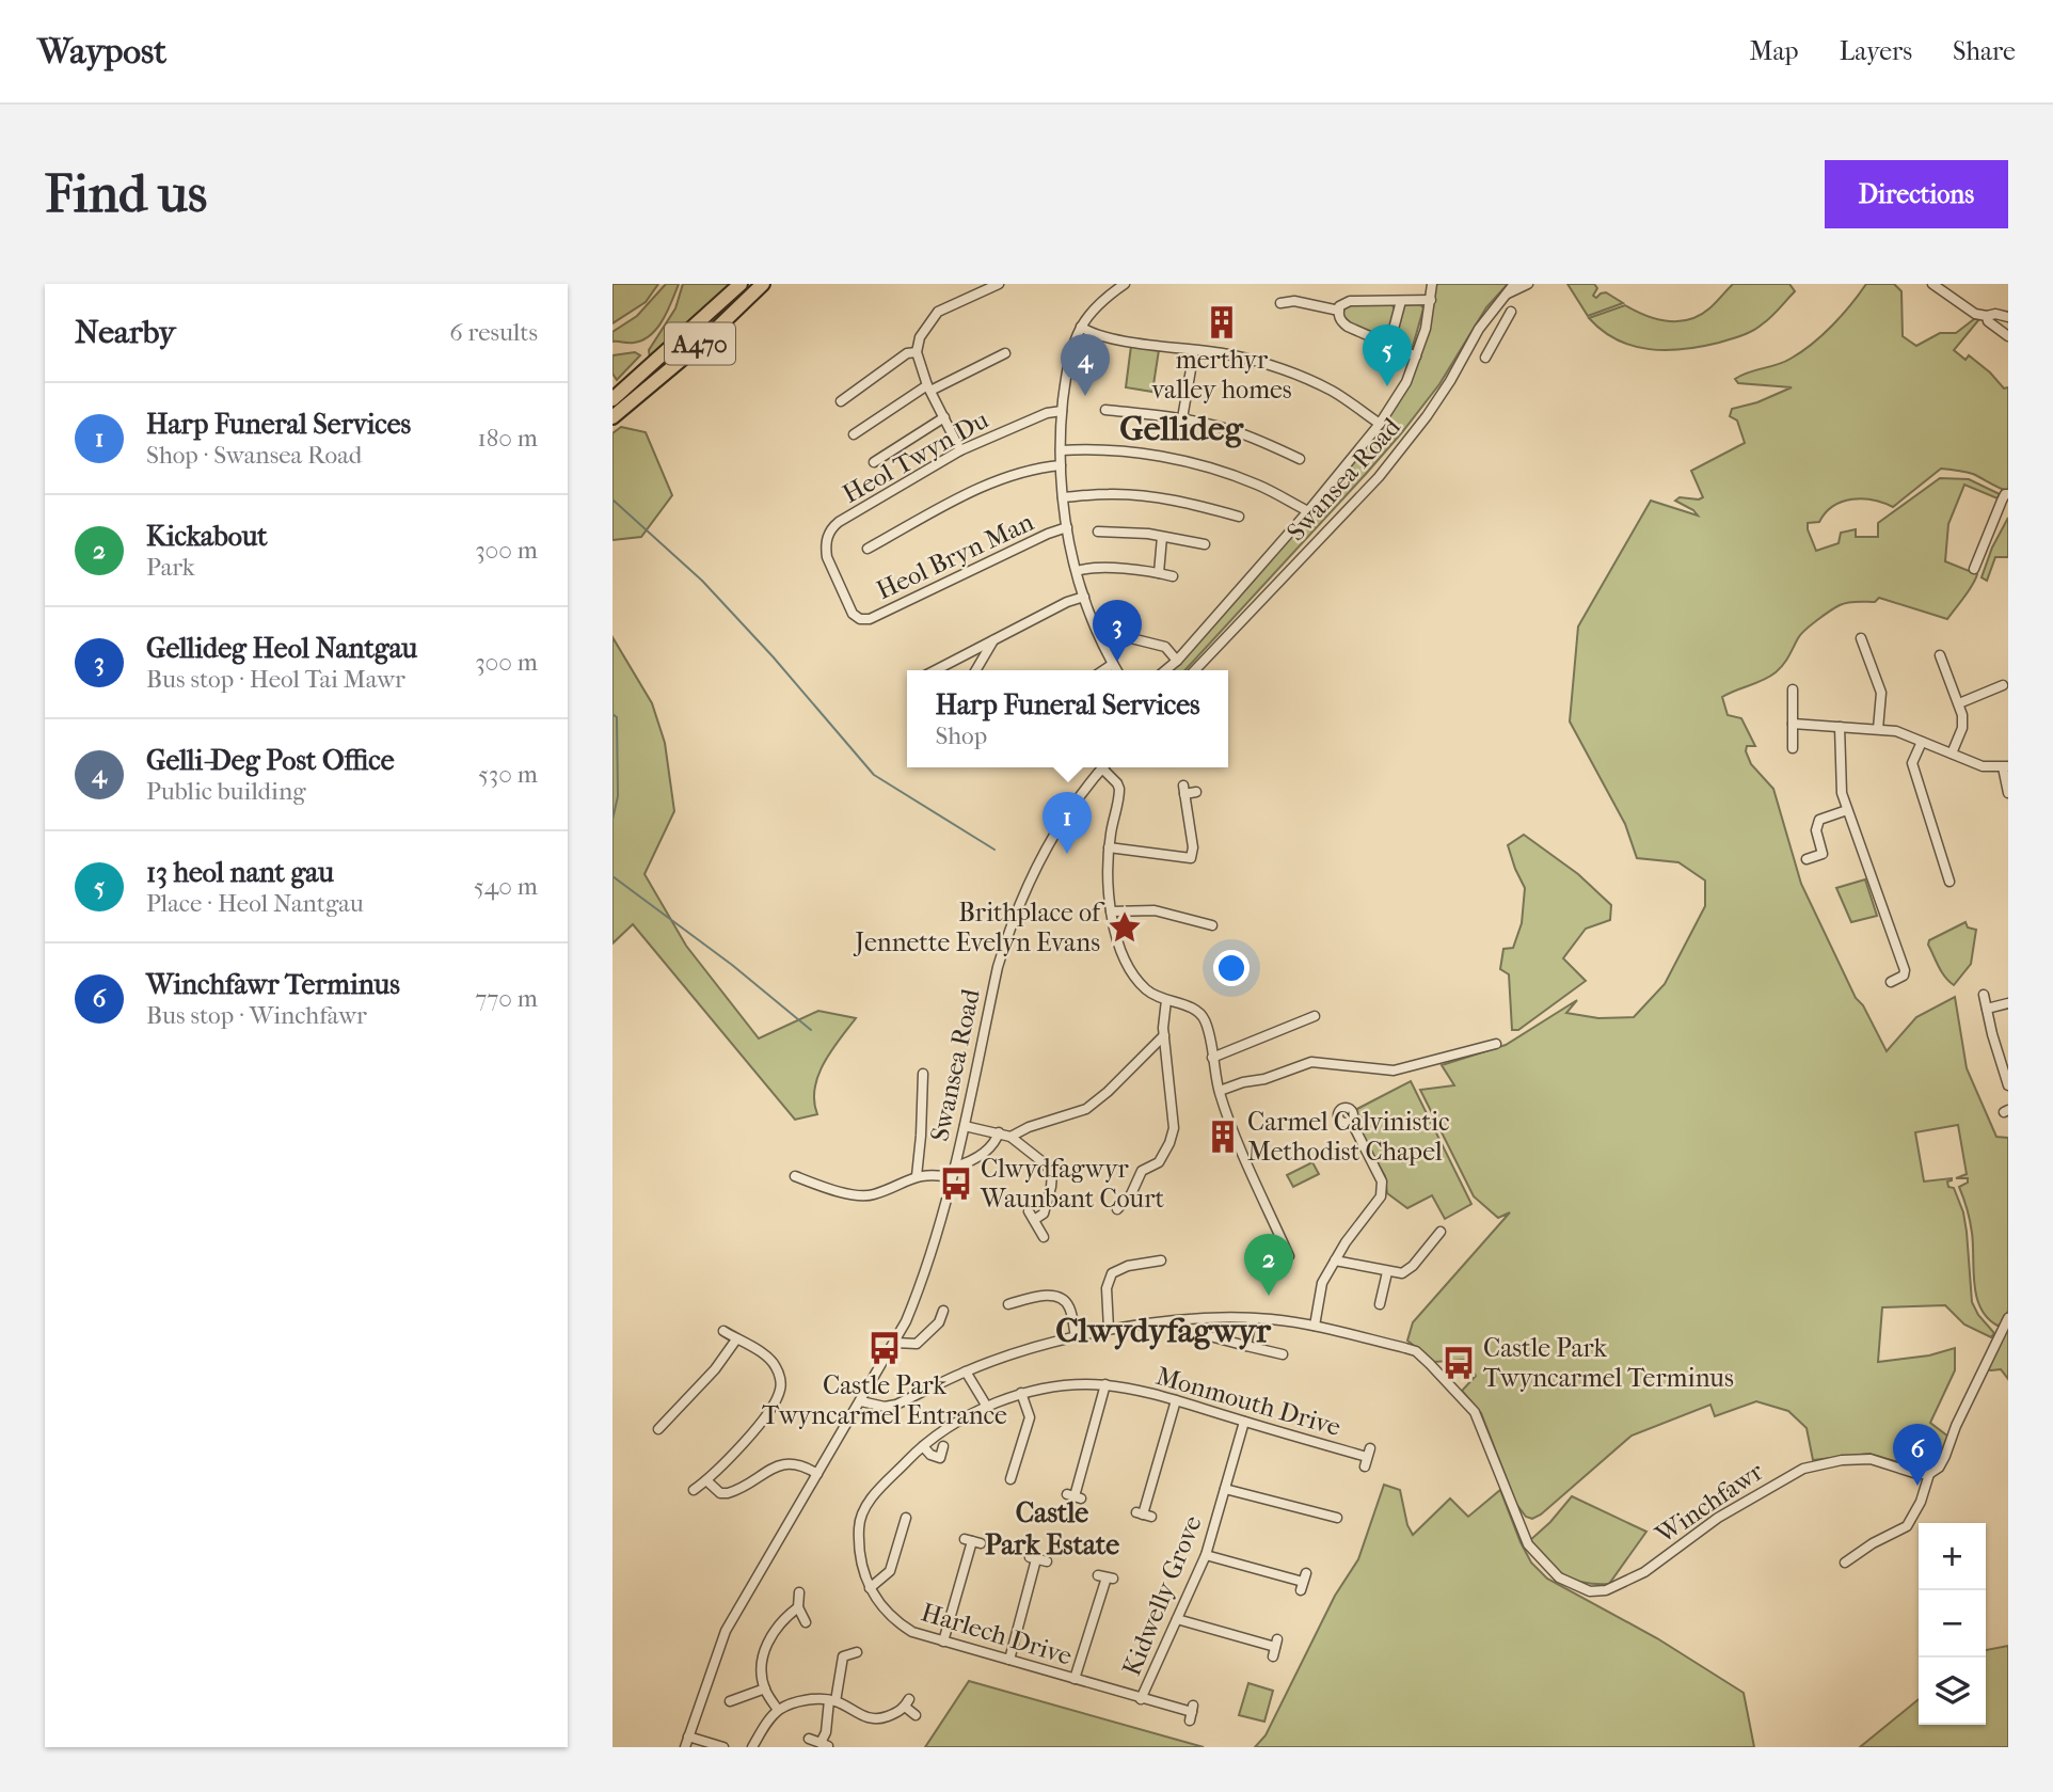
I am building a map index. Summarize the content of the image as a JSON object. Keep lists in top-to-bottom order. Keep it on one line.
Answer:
{"streets":{"highway":["A470"],"street":["Heol Twyn Du","Swansea Road","Heol Bryn Man","Monmouth Drive","Winchfawr","Kidwelly Grove","Harlech Drive"]},"crossings":[["Heol Twyn Du","Heol Bryn Man"],["Swansea Road","Winchfawr"],["Monmouth Drive","Kidwelly Grove"],["Monmouth Drive","Harlech Drive"],["Kidwelly Grove","Harlech Drive"]],"districts":["Gellideg","Clwydyfagwyr","Castle Park Estate"],"places":{"building":["merthyr valley homes","Carmel Calvinistic Methodist Chapel"],"place":["Brithplace of Jennette Evelyn Evans"],"bus stop":["Clwydfagwyr Waunbant Court","Castle Park Twyncarmel Entrance","Castle Park Twyncarmel Terminus"]},"page":{"header":"Waypost","nav":["Map","Layers","Share"],"buttons":"Directions","title":"Find us","heading":["Nearby","6 results"],"pins":["5","4","3","1","2","6"],"list":[{"mark":"1","name":"Harp Funeral Services","note":"Shop · Swansea Road","value":"180 m"},{"mark":"2","name":"Kickabout","note":"Park","value":"300 m"},{"mark":"3","name":"Gellideg Heol Nantgau","note":"Bus stop · Heol Tai Mawr","value":"300 m"},{"mark":"4","name":"Gelli-Deg Post Office","note":"Public building","value":"530 m"},{"mark":"5","name":"13 heol nant gau","note":"Place · Heol Nantgau","value":"540 m"},{"mark":"6","name":"Winchfawr Terminus","note":"Bus stop · Winchfawr","value":"770 m"}],"popup":["Harp Funeral Services","Shop"],"map_buttons":["+","−"]}}
